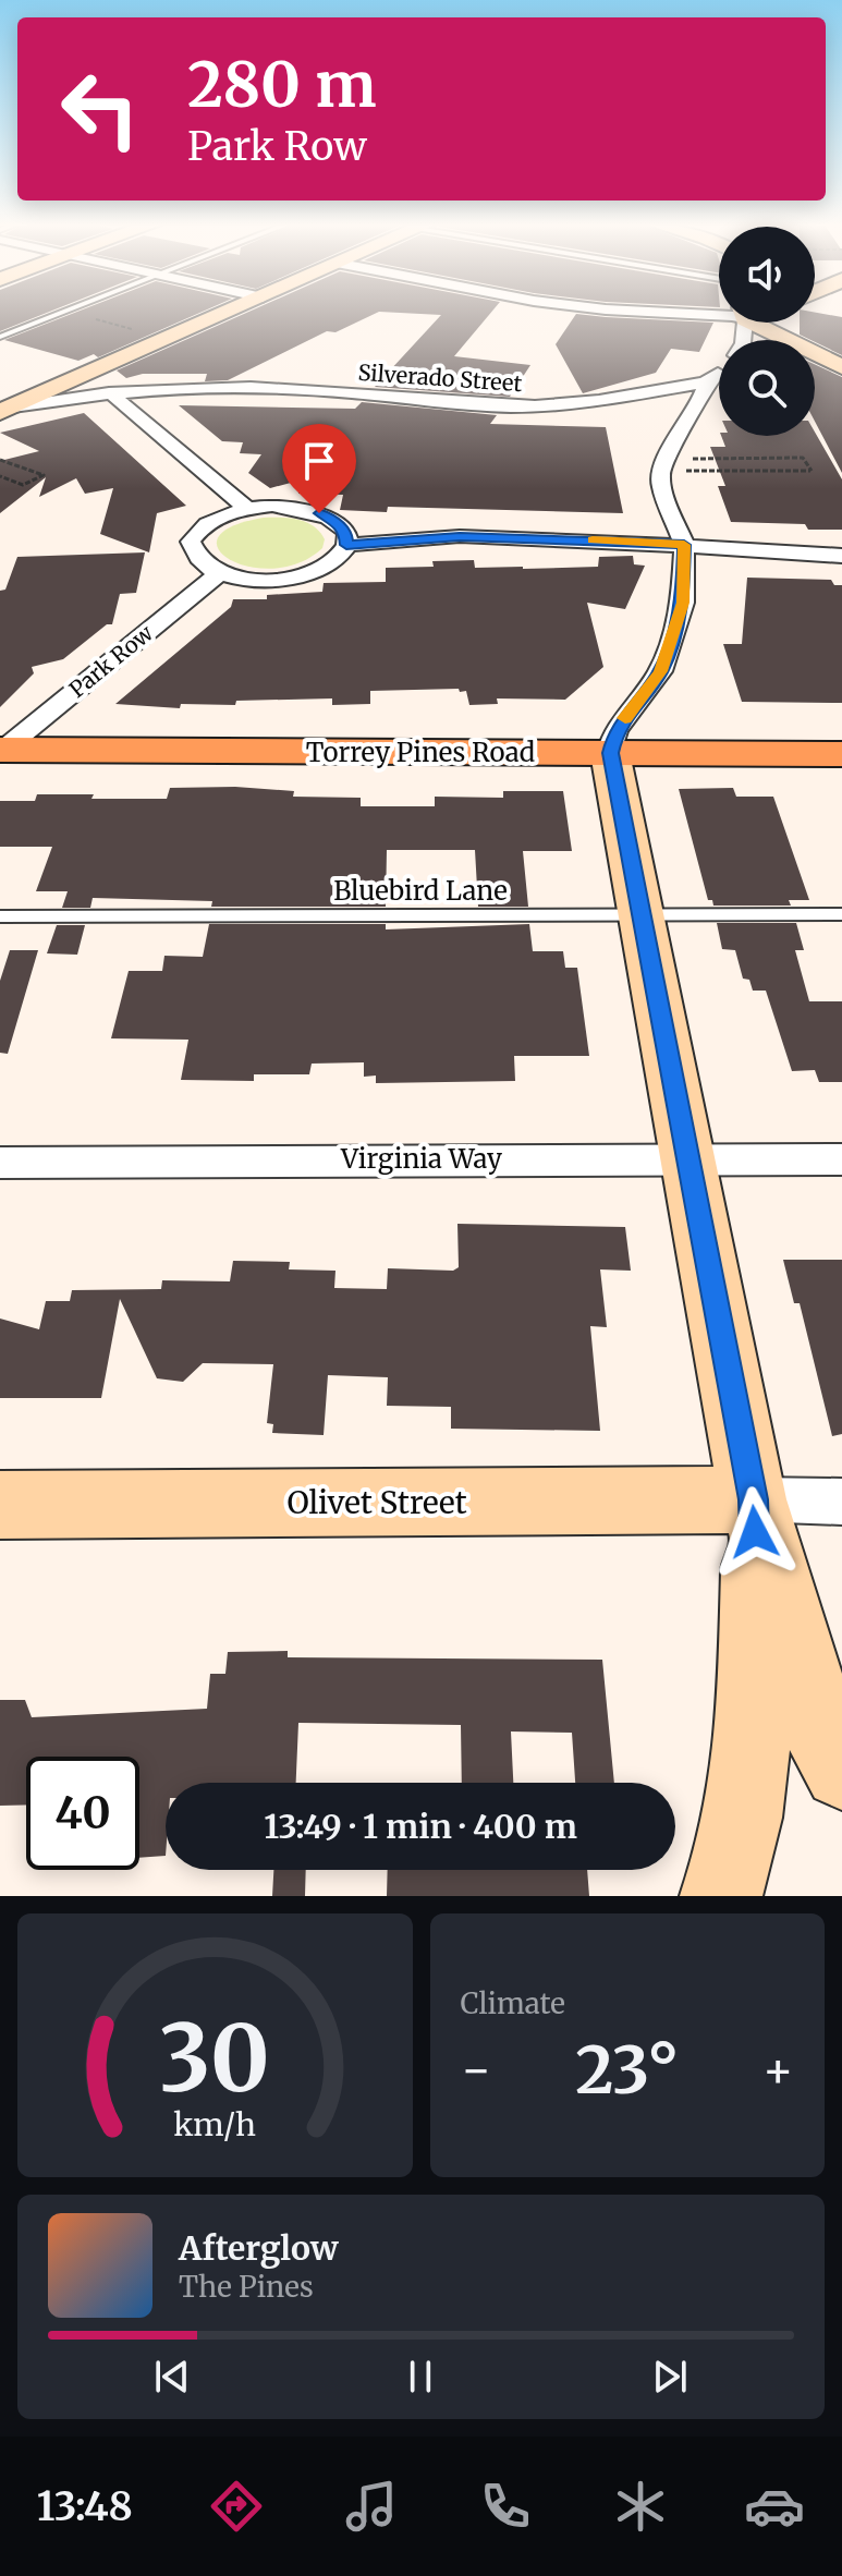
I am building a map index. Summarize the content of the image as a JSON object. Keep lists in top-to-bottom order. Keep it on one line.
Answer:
{"streets":{"main road":["Torrey Pines Road"],"street":["Silverado Street","Park Row","Virginia Way","Olivet Street"],"lane":["Bluebird Lane"]},"crossings":[["Park Row","Torrey Pines Road"]],"page":{"turn":["280 m","Park Row"],"limit":"40","trip":"13:49 · 1 min · 400 m","tile":"Climate","heat":["−","23°","+"],"song":["Afterglow","The Pines"],"tabs":"13:48","gauge":["30","km/h"]}}
